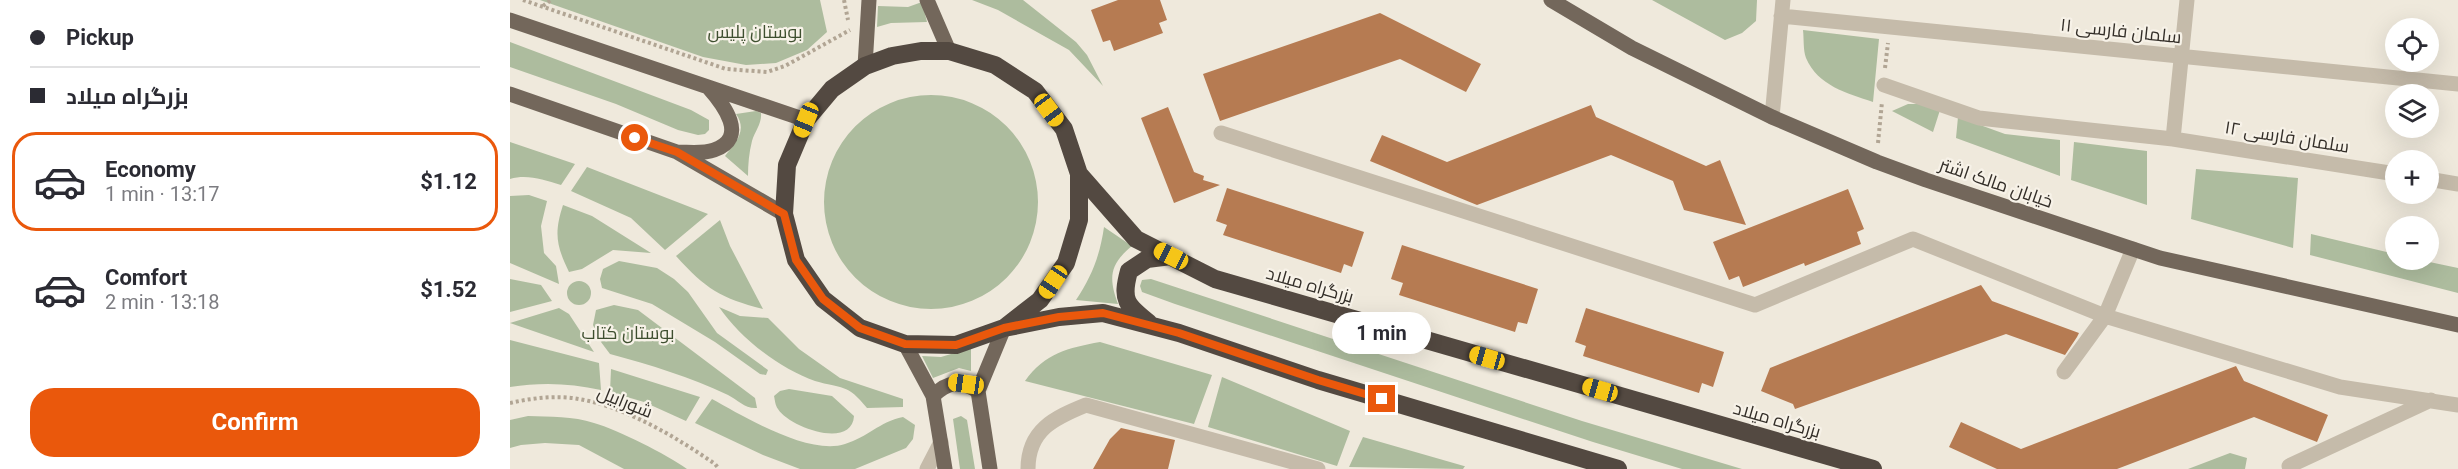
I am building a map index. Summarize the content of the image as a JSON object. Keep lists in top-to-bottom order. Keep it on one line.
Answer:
{"streets":{"highway":["بزرگراه میلاد"],"main road":["خیابان مالک اشتر"],"street":["سلمان فارسی ۱۱","سلمان فارسی ۱۲"],"path":["شورابیل"]},"parks":["بوستان پلیس","بوستان کتاب"],"page":{"banner":["Pickup","بزرگراه میلاد"],"map_buttons":["+","−"],"list":[{"name":"Economy","note":"1 min · 13:17","value":"$1.12"},{"name":"Comfort","note":"2 min · 13:18","value":"$1.52"}],"bubble":"1 min","buttons":"Confirm"}}
